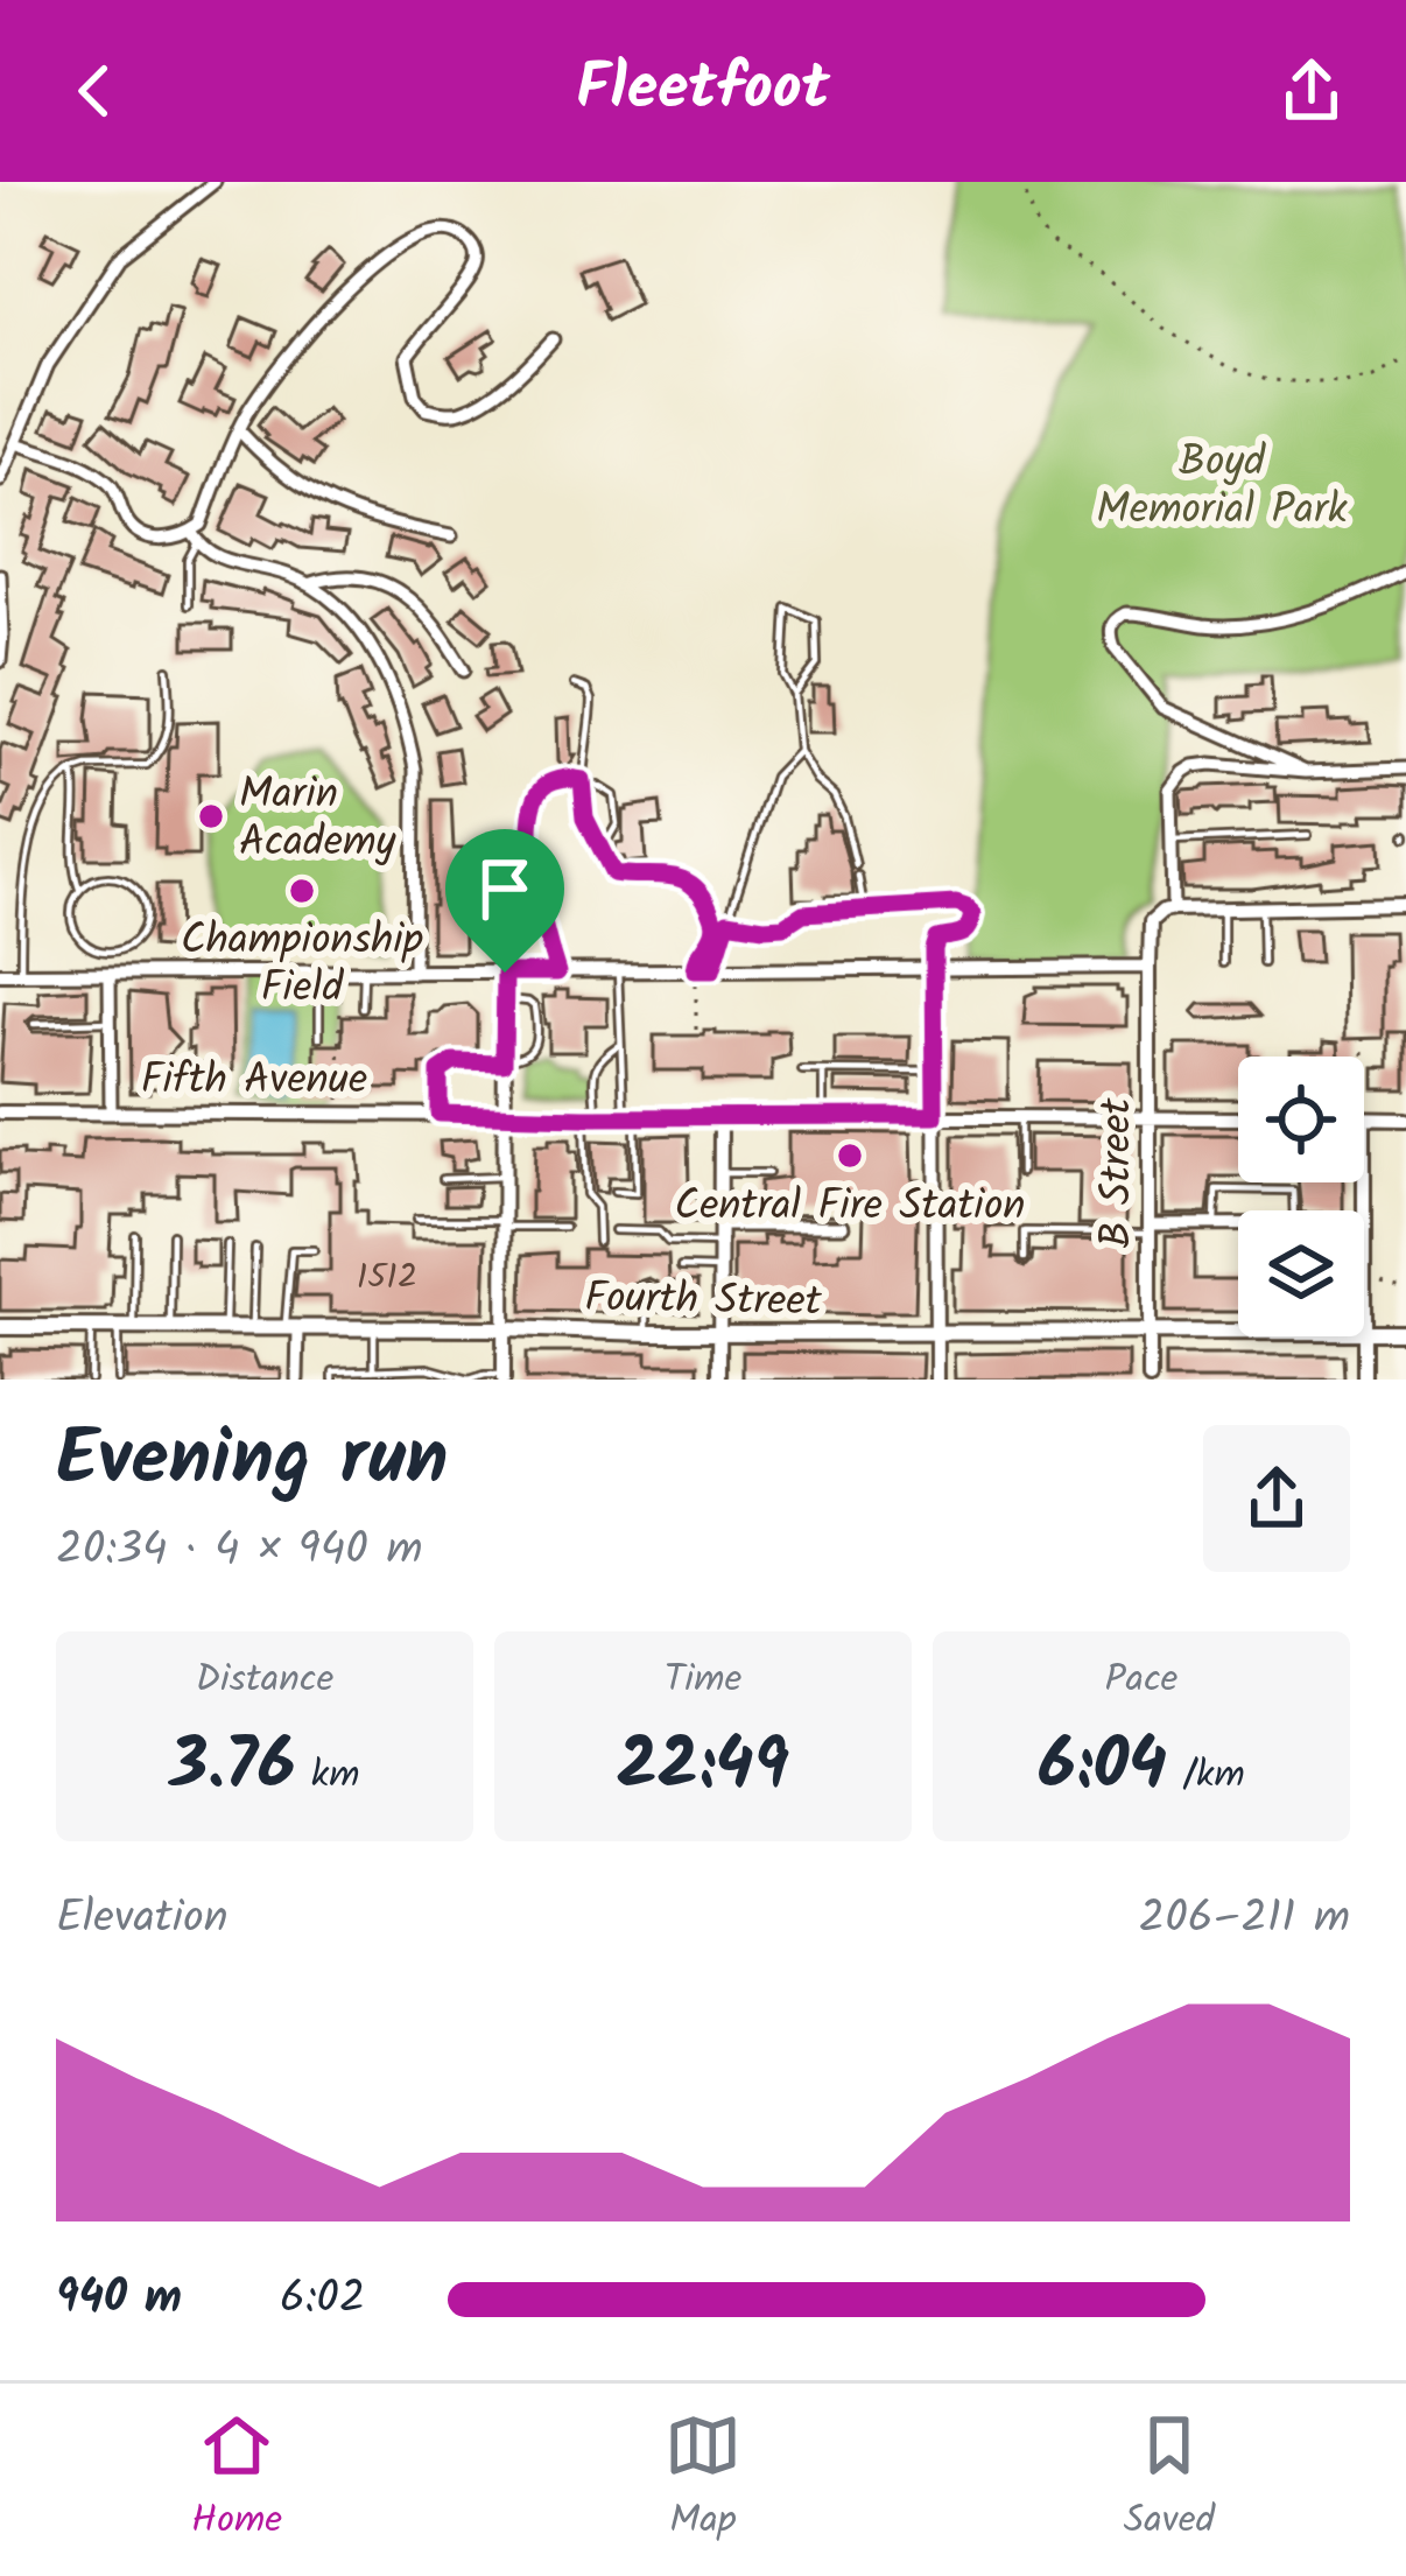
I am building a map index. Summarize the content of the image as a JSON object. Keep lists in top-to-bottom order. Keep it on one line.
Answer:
{"streets":{"main road":["Fourth Street"],"street":["Fifth Avenue","B Street"]},"crossings":[["Fifth Avenue","B Street"],["B Street","Fourth Street"]],"parks":["Boyd Memorial Park"],"places":["Marin Academy","Championship Field","Central Fire Station"],"house_numbers":["1512"],"page":{"header":"Fleetfoot","heading":["Evening run","20:34 · 4 × 940 m"],"stats":[["Distance","3.76 km"],["Time","22:49"],["Pace","6:04 /km"]],"chart":["Elevation","206–211 m"],"list":[{"name":"940 m","note":"6:02"}],"tabs":["Home","Map","Saved"]}}
